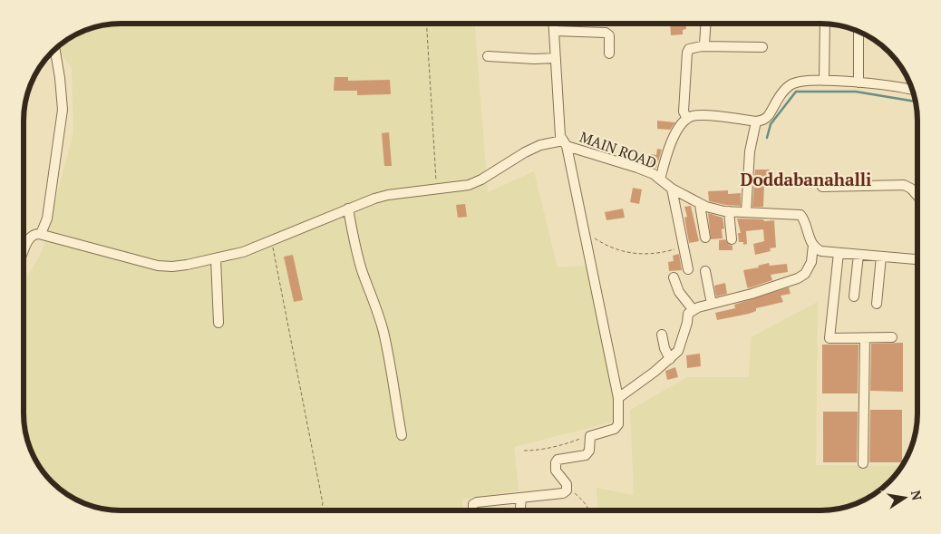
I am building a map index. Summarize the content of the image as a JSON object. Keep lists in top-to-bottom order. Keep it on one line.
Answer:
{"streets":{"street":["MAIN ROAD"]},"districts":["Doddabanahalli"],"north":"right"}
